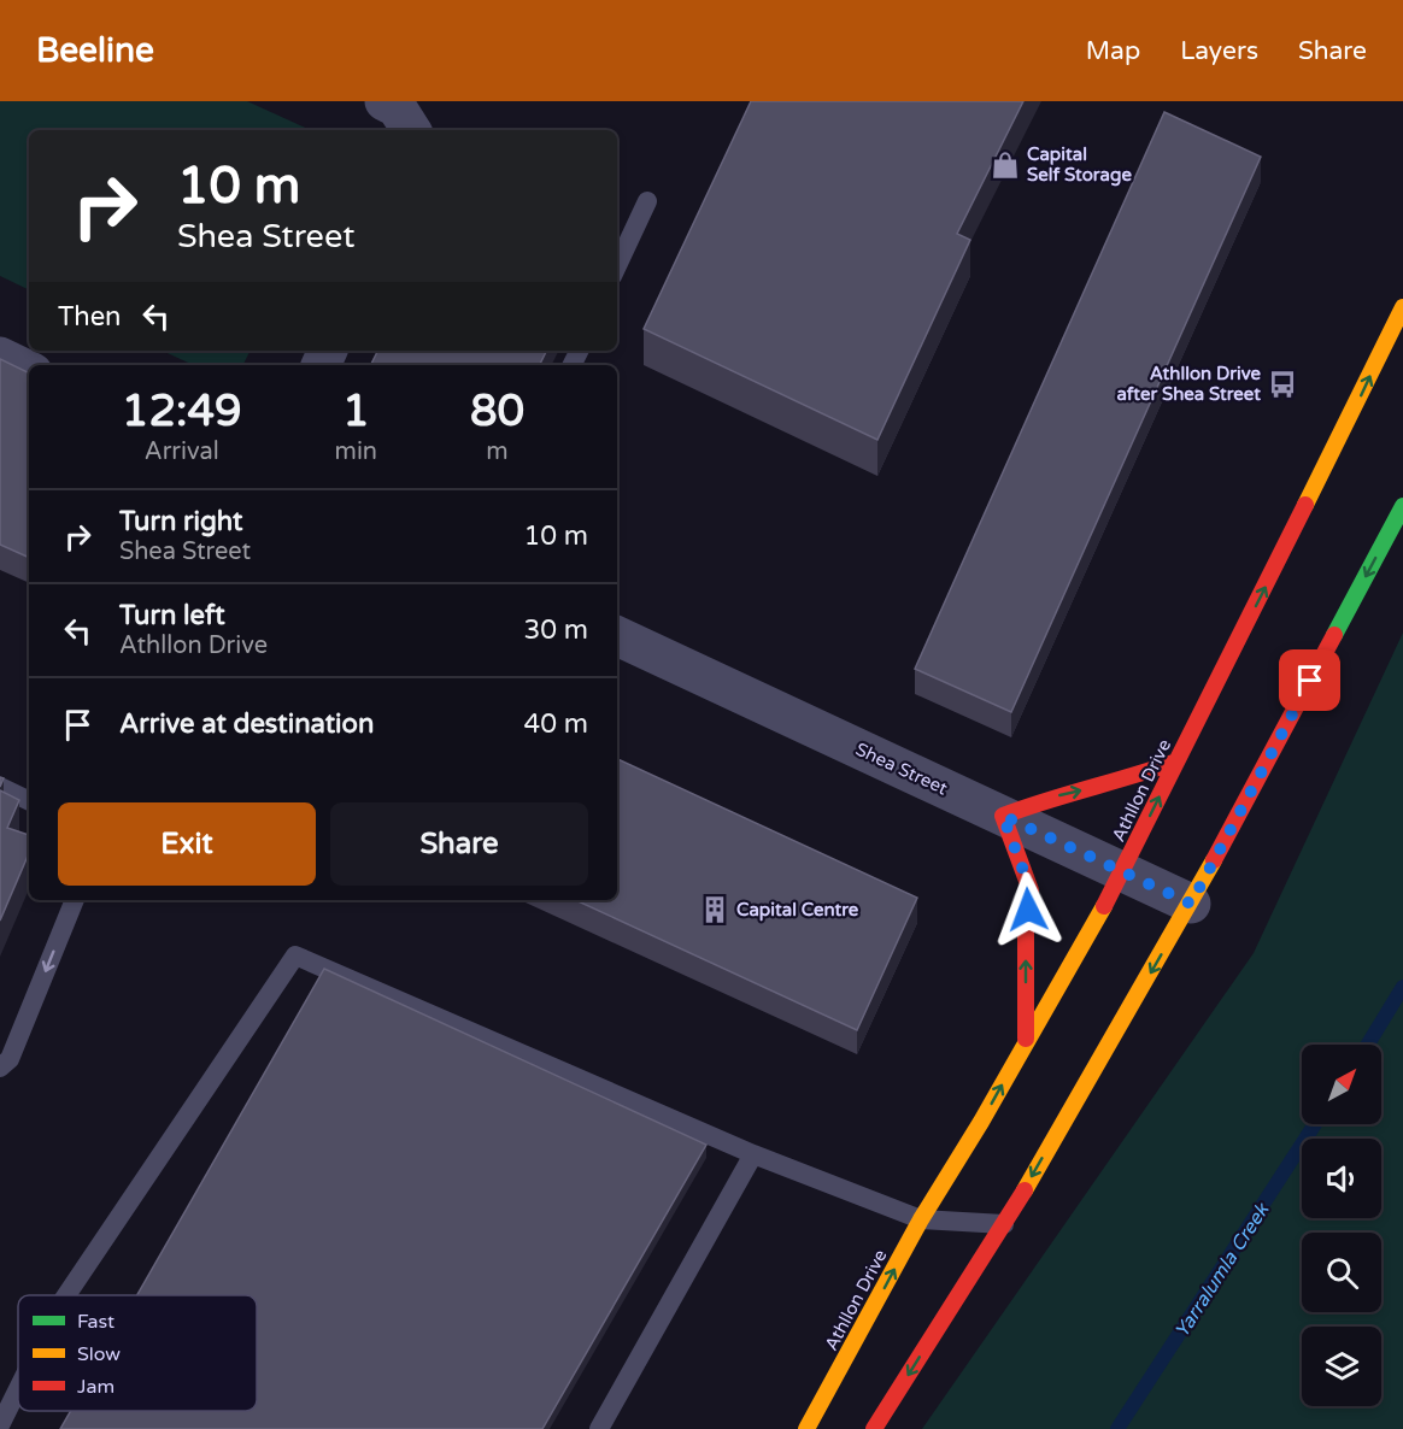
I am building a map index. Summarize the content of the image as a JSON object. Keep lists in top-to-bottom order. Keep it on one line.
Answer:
{"streets":{"main road":["Athllon Drive"],"street":["Shea Street"]},"crossings":[["Shea Street","Athllon Drive"]],"water":["Yarralumla Creek"],"places":{"shop":["Capital Self Storage"],"bus stop":["Athllon Drive after Shea Street"],"building":["Capital Centre"]},"legend":["Fast","Slow","Jam"],"north":"top right","page":{"header":"Beeline","nav":["Map","Layers","Share"],"turn":["10 m","Shea Street"],"then":"Then","eta":["12:49","Arrival","1","min","80","m"],"list":[{"name":"Turn right","note":"Shea Street","value":"10 m"},{"name":"Turn left","note":"Athllon Drive","value":"30 m"},{"name":"Arrive at destination","value":"40 m"}],"buttons":["Exit","Share"]}}
